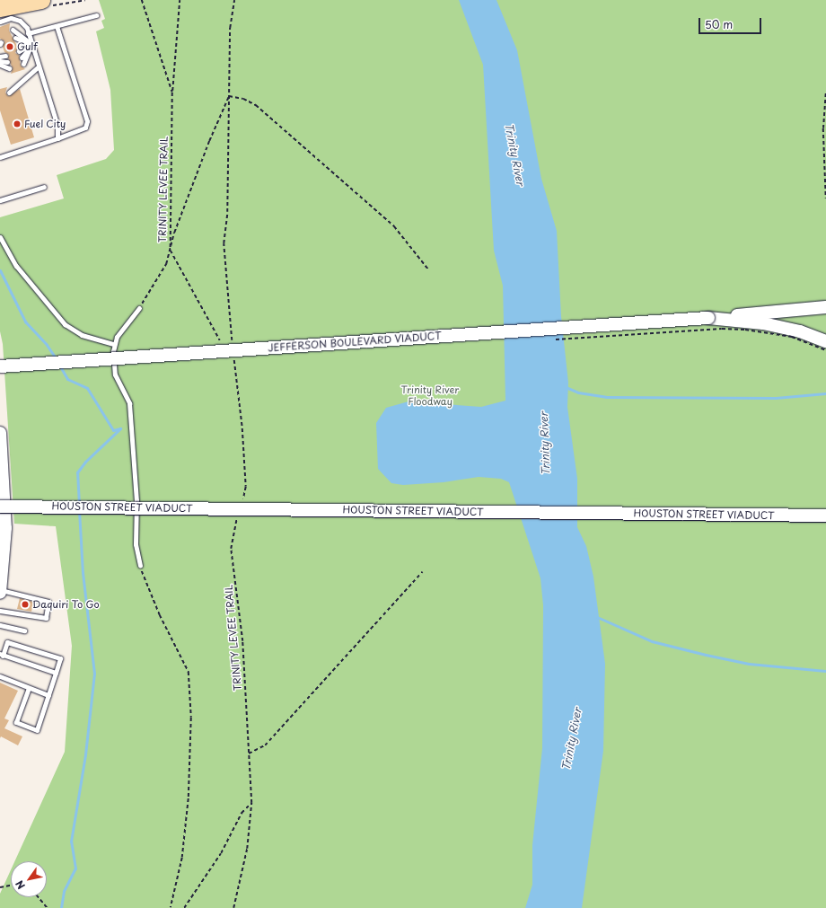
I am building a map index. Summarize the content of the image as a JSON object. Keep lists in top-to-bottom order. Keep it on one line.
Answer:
{"streets":{"main road":["JEFFERSON BOULEVARD VIADUCT","HOUSTON STREET VIADUCT"],"path":["TRINITY LEVEE TRAIL"]},"water":["Trinity River"],"parks":["Trinity River Floodway"],"places":["Gulf","Fuel City","Daquiri To Go"],"scale_bar":"50 m","north":"bottom left"}
